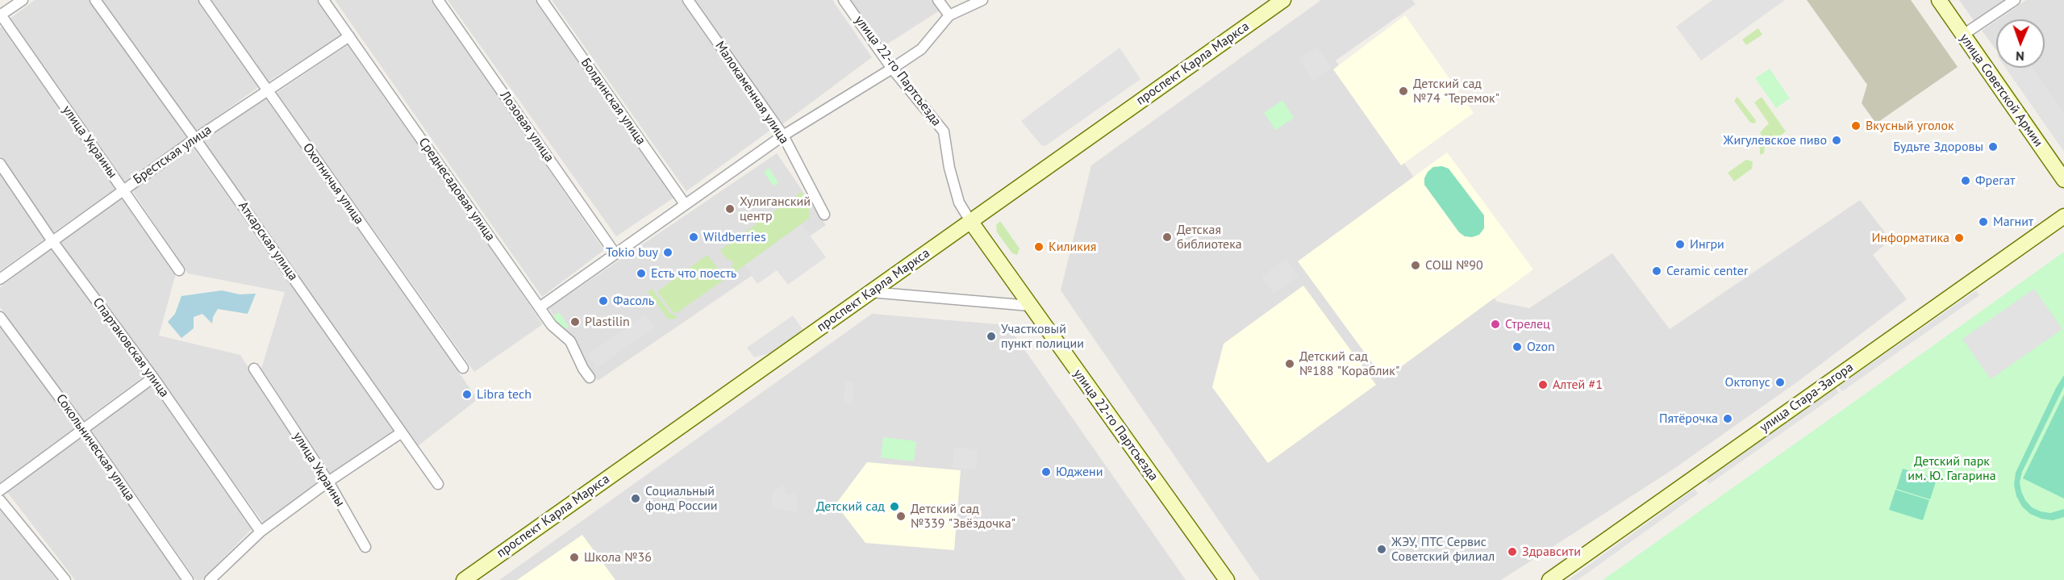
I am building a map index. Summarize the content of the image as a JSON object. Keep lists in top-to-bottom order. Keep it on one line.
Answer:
{"streets":{"street":["проспект Карла Маркса","улица 22-го Партсъезда","улица Советской Армии","Малокаменная улица","Болдинская улица","Лозовая улица","улица Украины","Брестская улица","Охотничья улица","Среднесадовая улица","Аткарская улица","Спартаковская улица","улица Стара-Загора","Сокольническая улица"]},"crossings":[["проспект Карла Маркса","улица 22-го Партсъезда"],["улица Украины","Брестская улица"],["Брестская улица","Охотничья улица"],["Брестская улица","Среднесадовая улица"],["Брестская улица","Аткарская улица"],["Брестская улица","Спартаковская улица"]],"parks":["Детский парк им. Ю. Гагарина"],"places":["Детский сад №74 \"Теремок\"","Вкусный уголок","Жигулевское пиво","Будьте Здоровы","Фрегат","Хулиганский центр","Магнит","Wildberries","Детская библиотека","Информатика","Ингри","Киликия","Tokio buy","СОШ №90","Ceramic center","Есть что поесть","Фасоль","Plastilin","Стрелец","Участковый пункт полиции","Ozon","Детский сад №188 \"Кораблик\"","Октопус","Алтей #1","Libra tech","Пятёрочка","Юджени","Социальный фонд России","Детский сад","Детский сад №339 \"Звёздочка\"","ЖЭУ, ПТС Сервис Советский филиал","Здравсити","Школа №36"],"north":"bottom"}
